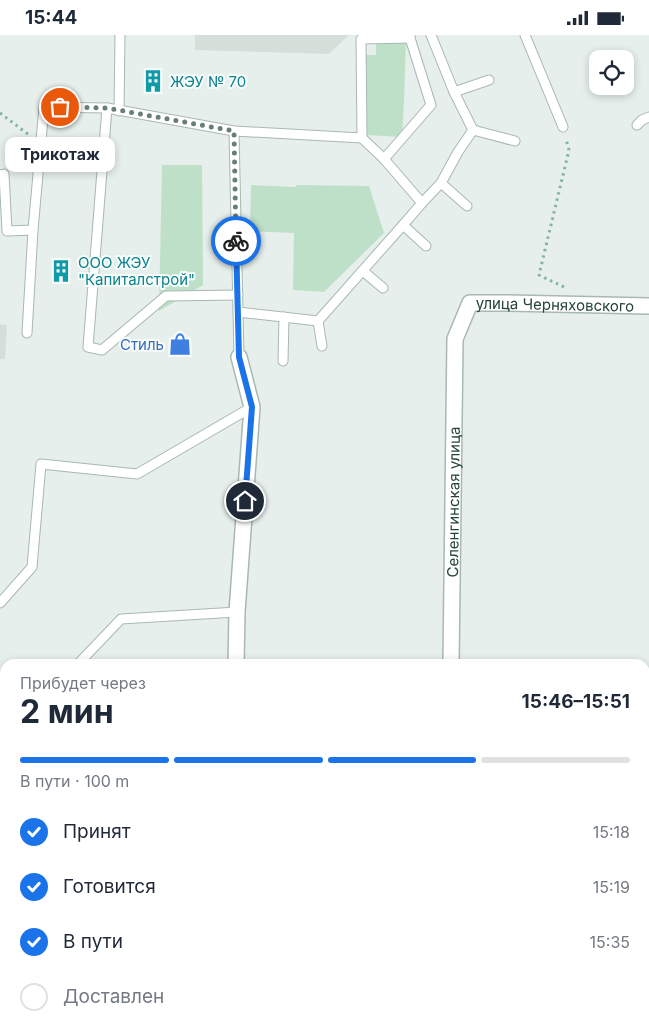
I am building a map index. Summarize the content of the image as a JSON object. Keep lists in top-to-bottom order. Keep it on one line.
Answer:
{"streets":{"street":["улица Черняховского","Селенгинская улица"]},"crossings":[["улица Черняховского","Селенгинская улица"]],"places":{"building":["ЖЭУ № 70","ООО ЖЭУ \"Капиталстрой\""],"other":["Трикотаж"],"shop":["Стиль"]},"page":{"status":"15:44","bubble":"Трикотаж","heading":["2 мин","Прибудет через","15:46–15:51"],"bar":"В пути · 100 m","list":[["Принят","15:18"],["Готовится","15:19"],["В пути","15:35"],"Доставлен"]}}
